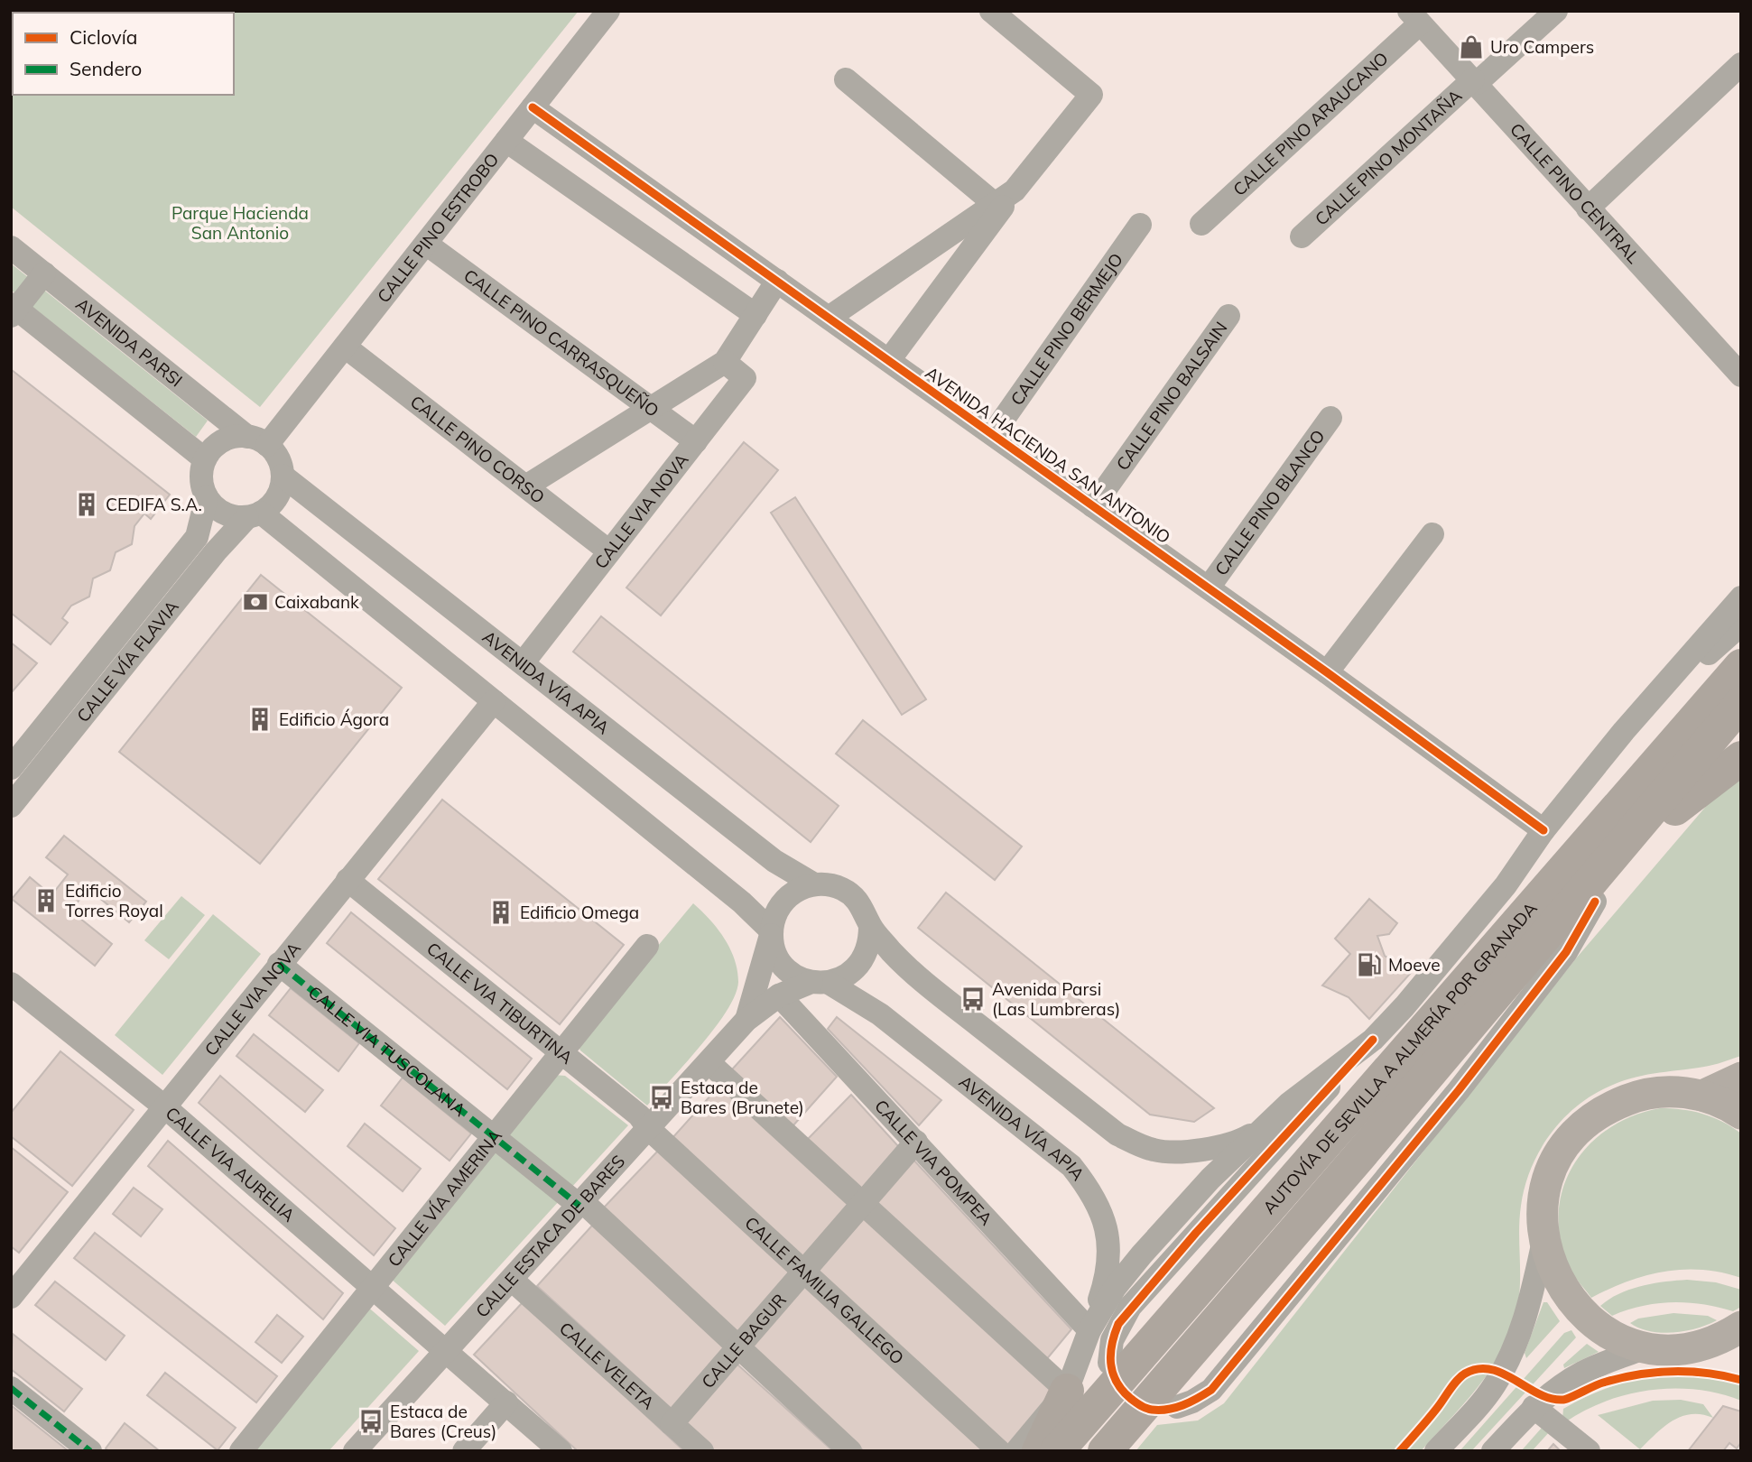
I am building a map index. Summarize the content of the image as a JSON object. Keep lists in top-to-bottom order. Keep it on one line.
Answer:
{"streets":{"highway":["AUTOVÍA DE SEVILLA A ALMERÍA POR GRANADA"],"street":["CALLE PINO ARAUCANO","CALLE PINO MONTAÑA","CALLE PINO CENTRAL","CALLE PINO ESTROBO","CALLE PINO BERMEJO","AVENIDA PARSI","CALLE PINO CARRASQUEÑO","CALLE PINO BALSAIN","CALLE PINO CORSO","AVENIDA HACIENDA SAN ANTONIO","CALLE PINO BLANCO","CALLE VIA NOVA","CALLE VÍA FLAVIA","AVENIDA VÍA APIA","CALLE VIA TIBURTINA","CALLE VIA TUSCOLANA","CALLE VIA POMPEA","CALLE VIA AURELIA","CALLE VÍA AMERINA","CALLE ESTACA DE BARES","CALLE FAMILIA GALLEGO","CALLE BAGUR","CALLE VELETA"]},"crossings":[["CALLE PINO ARAUCANO","CALLE PINO CENTRAL"],["CALLE PINO MONTAÑA","CALLE PINO CENTRAL"],["CALLE PINO ESTROBO","AVENIDA PARSI"],["CALLE PINO ESTROBO","CALLE PINO CARRASQUEÑO"],["CALLE PINO ESTROBO","CALLE PINO CORSO"],["CALLE PINO ESTROBO","AVENIDA HACIENDA SAN ANTONIO"],["CALLE PINO ESTROBO","CALLE VÍA FLAVIA"],["CALLE PINO ESTROBO","AVENIDA VÍA APIA"],["CALLE PINO BERMEJO","AVENIDA HACIENDA SAN ANTONIO"],["AVENIDA PARSI","CALLE VÍA FLAVIA"],["AVENIDA PARSI","AVENIDA VÍA APIA"],["CALLE PINO CARRASQUEÑO","CALLE VIA NOVA"],["CALLE PINO BALSAIN","AVENIDA HACIENDA SAN ANTONIO"],["CALLE PINO CORSO","CALLE VIA NOVA"],["AVENIDA HACIENDA SAN ANTONIO","CALLE PINO BLANCO"],["CALLE VIA NOVA","AVENIDA VÍA APIA"],["CALLE VIA NOVA","CALLE VIA TIBURTINA"],["CALLE VIA NOVA","CALLE VIA TUSCOLANA"],["CALLE VIA NOVA","CALLE VIA AURELIA"],["CALLE VÍA FLAVIA","AVENIDA VÍA APIA"],["AVENIDA VÍA APIA","CALLE VIA POMPEA"],["AVENIDA VÍA APIA","CALLE ESTACA DE BARES"],["CALLE VIA TIBURTINA","CALLE VÍA AMERINA"],["CALLE VIA TIBURTINA","CALLE ESTACA DE BARES"],["CALLE VIA TIBURTINA","CALLE FAMILIA GALLEGO"],["CALLE VIA TUSCOLANA","CALLE VÍA AMERINA"],["CALLE VIA TUSCOLANA","CALLE ESTACA DE BARES"],["CALLE VIA TUSCOLANA","CALLE BAGUR"],["CALLE VIA POMPEA","CALLE ESTACA DE BARES"],["CALLE VIA POMPEA","CALLE BAGUR"],["CALLE VIA AURELIA","CALLE VÍA AMERINA"],["CALLE VIA AURELIA","CALLE ESTACA DE BARES"],["CALLE ESTACA DE BARES","CALLE FAMILIA GALLEGO"],["CALLE ESTACA DE BARES","CALLE VELETA"],["CALLE FAMILIA GALLEGO","CALLE BAGUR"],["CALLE BAGUR","CALLE VELETA"]],"parks":["Parque Hacienda San Antonio"],"places":{"shop":["Uro Campers"],"building":["CEDIFA S.A.","Edificio Ágora","Edificio Torres Royal","Edificio Omega"],"bank":["Caixabank"],"fuel station":["Moeve"],"bus stop":["Avenida Parsi (Las Lumbreras)","Estaca de Bares (Brunete)","Estaca de Bares (Creus)"]},"legend":["Ciclovía","Sendero"]}
